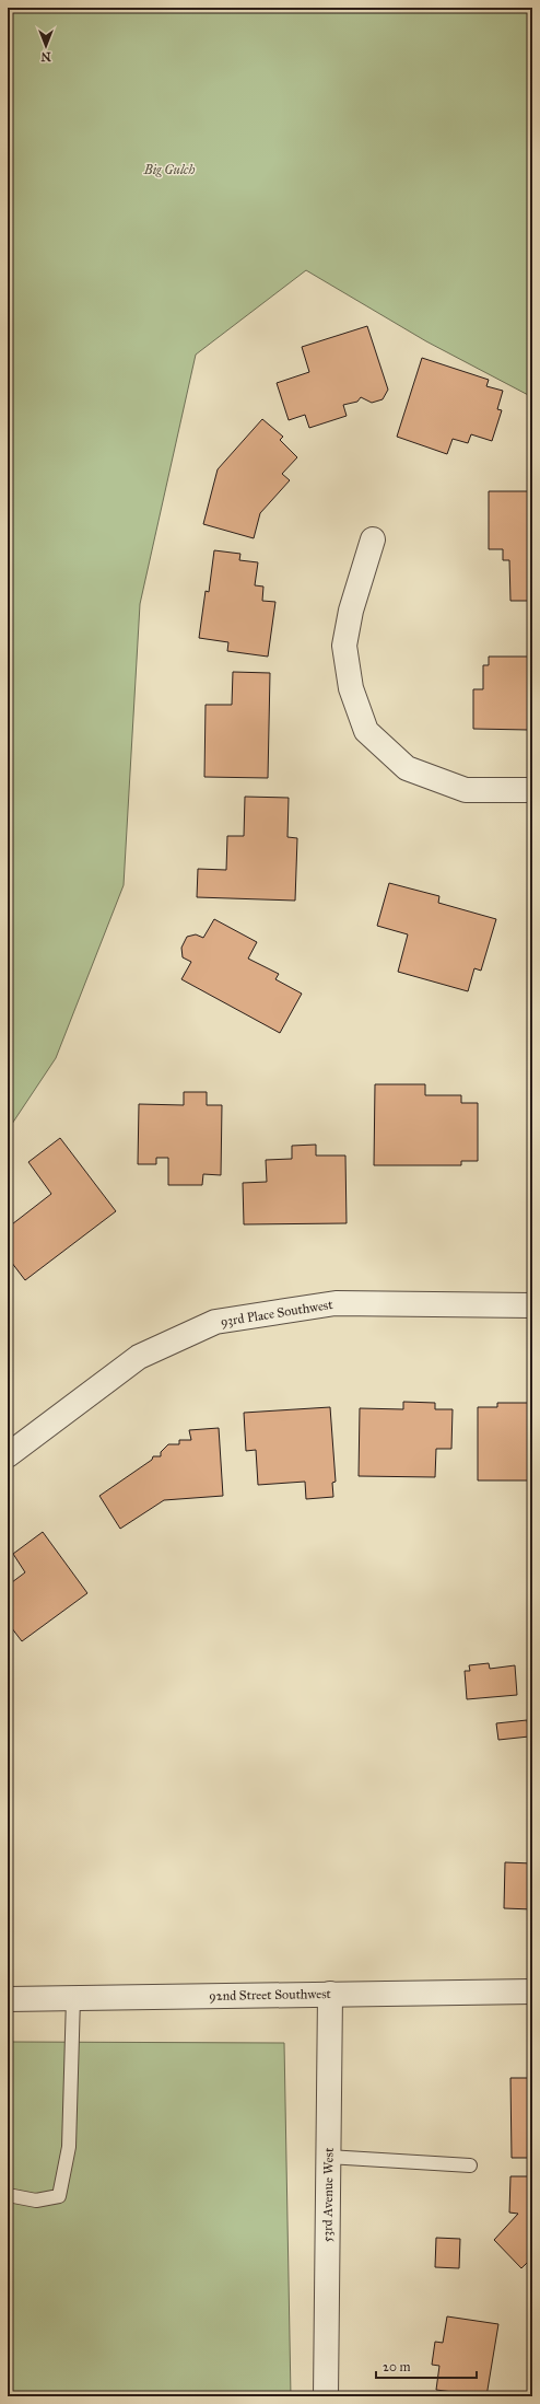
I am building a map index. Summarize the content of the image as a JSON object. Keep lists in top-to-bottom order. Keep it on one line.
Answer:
{"streets":{"street":["93rd Place Southwest","92nd Street Southwest","53rd Avenue West"]},"crossings":[["92nd Street Southwest","53rd Avenue West"]],"parks":["Big Gulch"],"scale_bar":"20 m","north":"bottom"}
